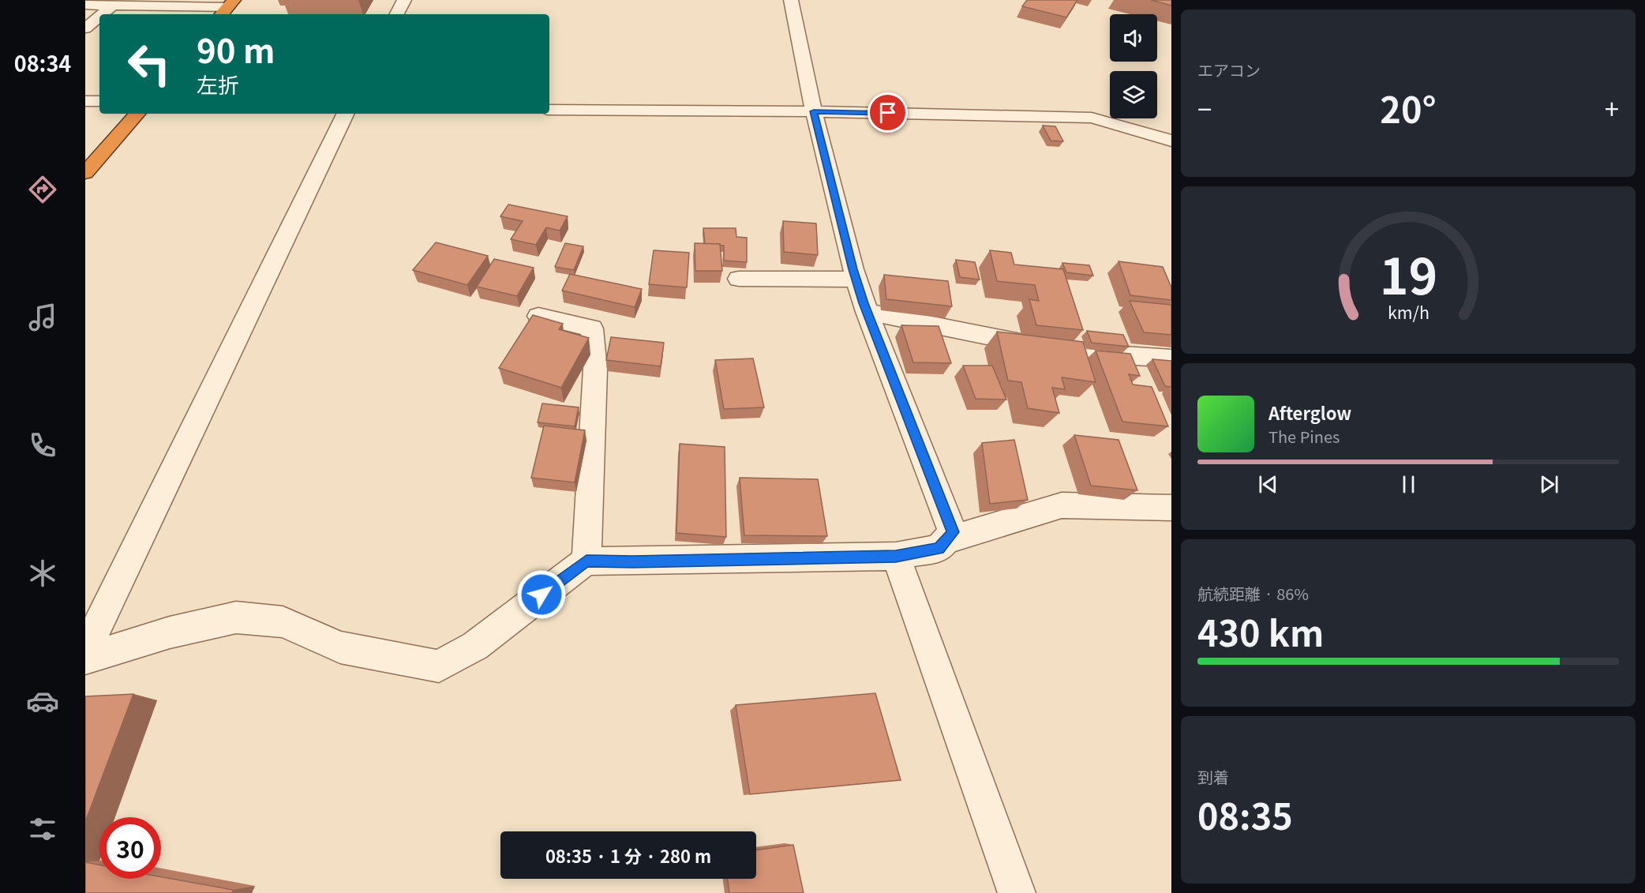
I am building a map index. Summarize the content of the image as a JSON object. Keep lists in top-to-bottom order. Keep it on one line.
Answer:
{"page":{"tabs":"08:34","tile":["エアコン",["航続距離 · 86%","430 km"],["到着","08:35"]],"turn":["90 m","左折"],"heat":["−","20°","+"],"song":["Afterglow","The Pines"],"limit":"30","trip":"08:35 · 1 分 · 280 m","gauge":["19","km/h"]}}
